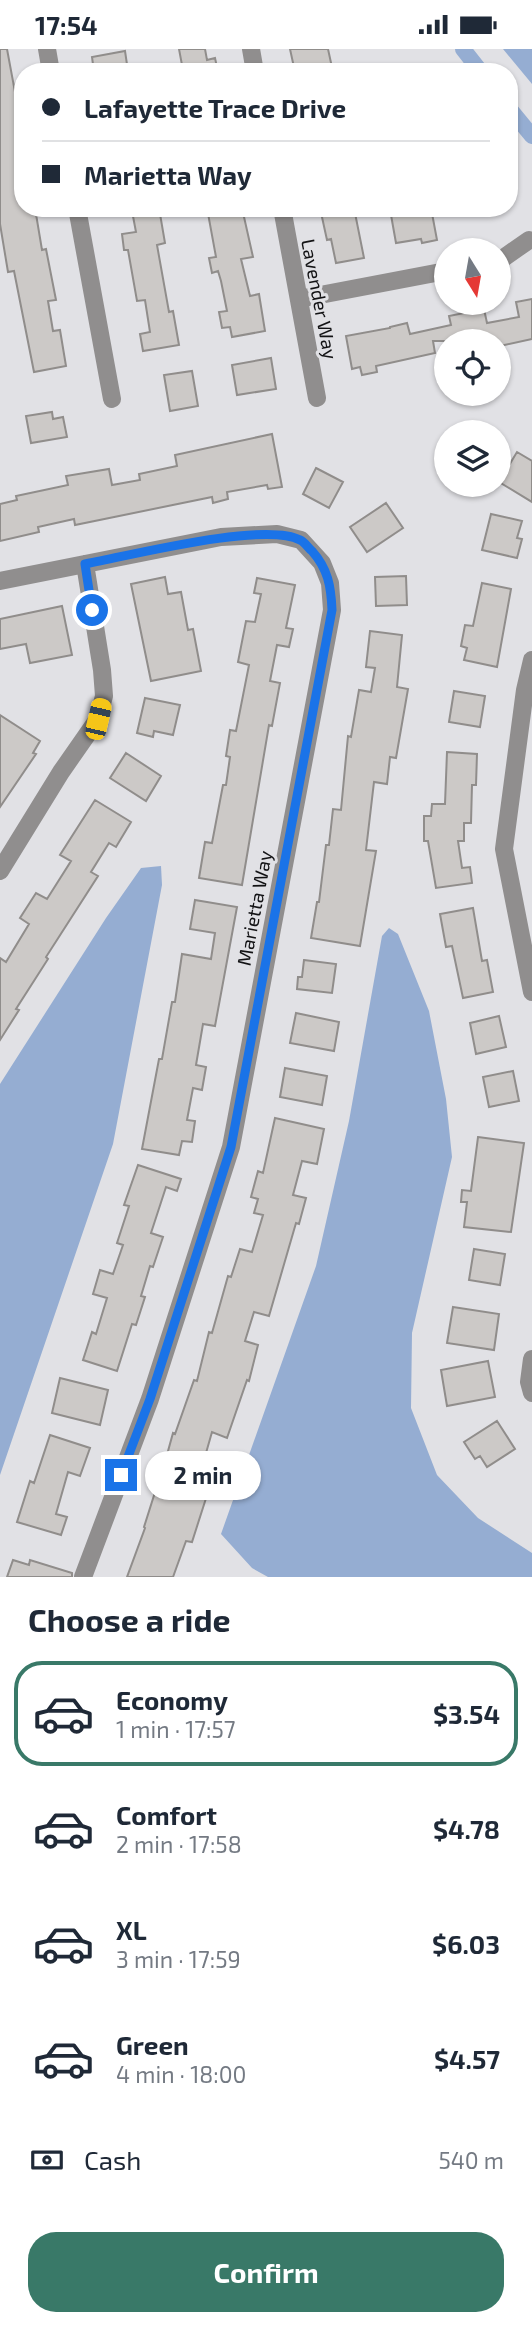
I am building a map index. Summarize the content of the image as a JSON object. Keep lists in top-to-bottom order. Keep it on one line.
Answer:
{"streets":{"street":["Lavender Way","Marietta Way"]},"north":"bottom","page":{"status":"17:54","banner":["Lafayette Trace Drive","Marietta Way"],"bubble":"2 min","heading":"Choose a ride","list":[{"name":"Economy","note":"1 min · 17:57","value":"$3.54"},{"name":"Comfort","note":"2 min · 17:58","value":"$4.78"},{"name":"XL","note":"3 min · 17:59","value":"$6.03"},{"name":"Green","note":"4 min · 18:00","value":"$4.57"}],"pay":["Cash","540 m"],"buttons":"Confirm"}}
